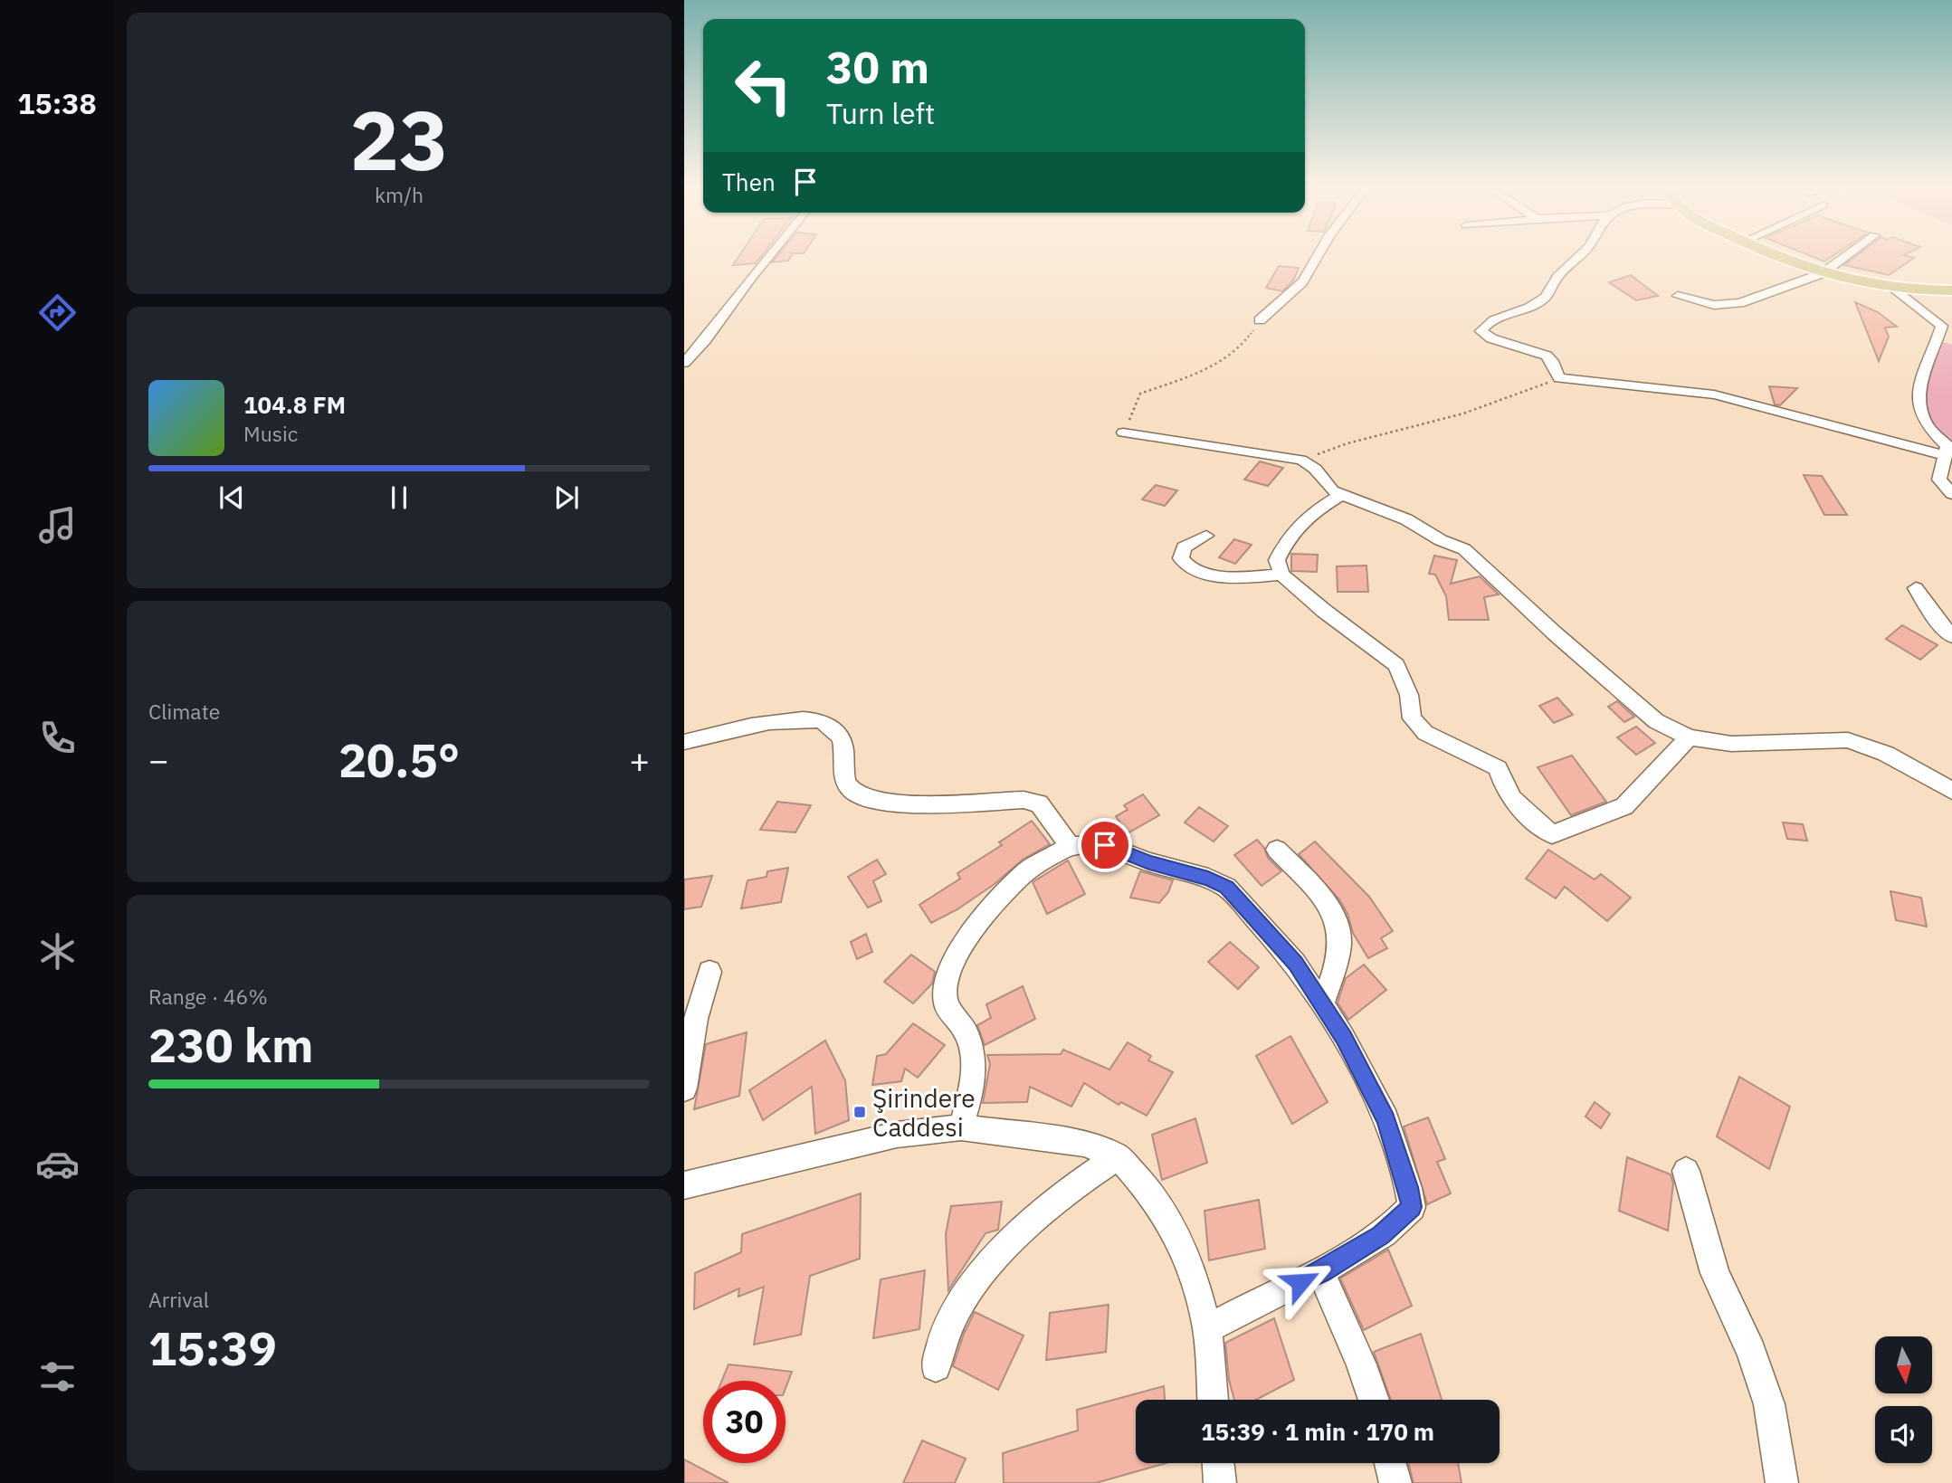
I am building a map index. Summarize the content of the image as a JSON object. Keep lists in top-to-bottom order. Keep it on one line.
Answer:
{"places":{"transit":["Şirindere Caddesi"]},"north":"bottom","page":{"tabs":"15:38","tile":[["23","km/h"],"Climate",["Range · 46%","230 km"],["Arrival","15:39"]],"turn":["30 m","Turn left"],"then":"Then","song":["104.8 FM","Music"],"heat":["−","20.5°","+"],"limit":"30","trip":"15:39 · 1 min · 170 m"}}
